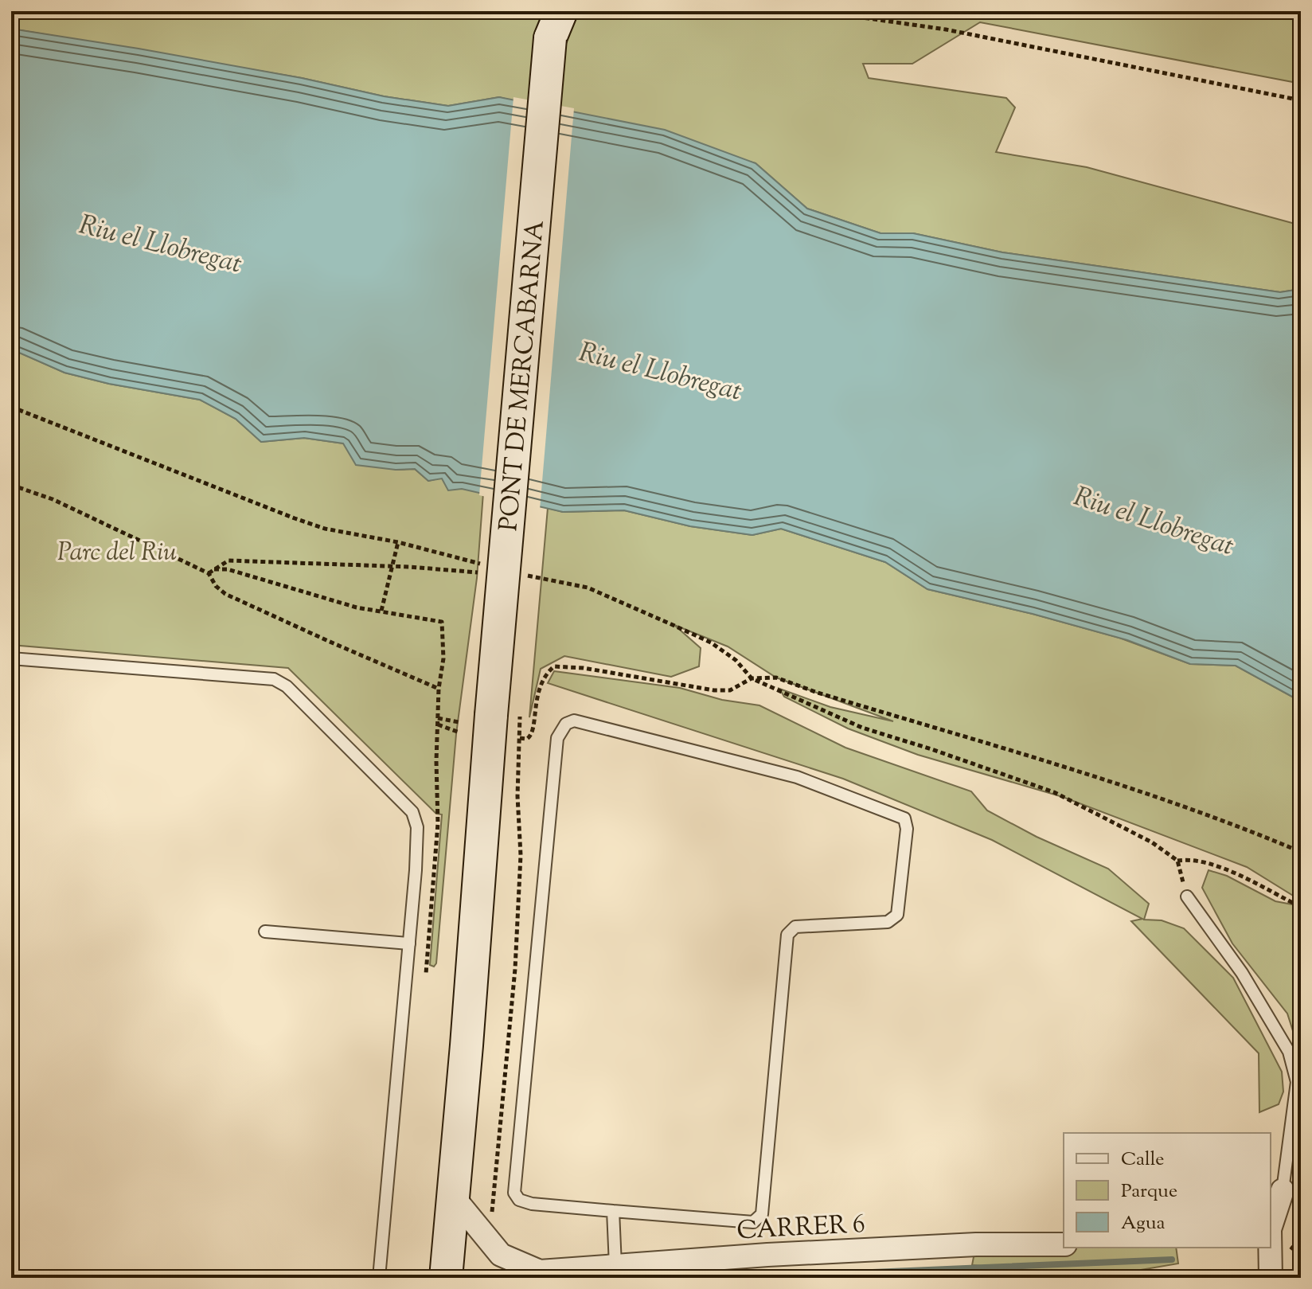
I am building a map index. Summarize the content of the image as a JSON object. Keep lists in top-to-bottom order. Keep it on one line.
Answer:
{"streets":{"main road":["PONT DE MERCABARNA"],"street":["CARRER 6"]},"crossings":[["PONT DE MERCABARNA","CARRER 6"]],"water":["Riu el Llobregat"],"parks":["Parc del Riu"],"legend":["Calle","Parque","Agua"]}
